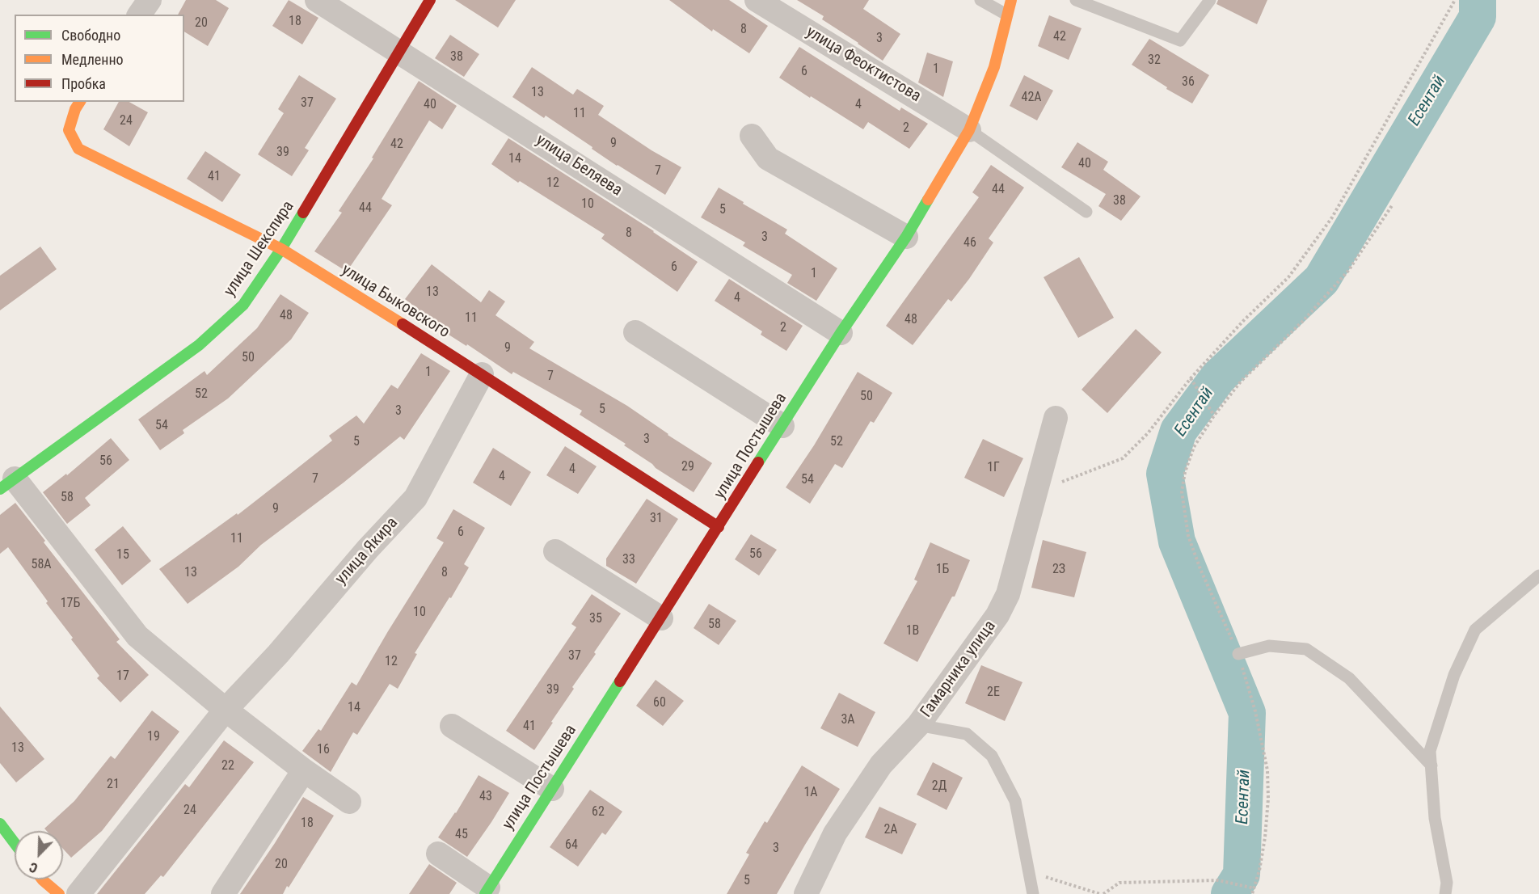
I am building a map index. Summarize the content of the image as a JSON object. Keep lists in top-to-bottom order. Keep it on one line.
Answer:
{"streets":{"street":["улица Феоктистова","улица Беляева","улица Шекспира","улица Быковского","улица Постышева","улица Якира","Гамарника улица"]},"crossings":[["улица Феоктистова","улица Постышева"],["улица Беляева","улица Шекспира"],["улица Беляева","улица Постышева"],["улица Шекспира","улица Быковского"],["улица Быковского","улица Постышева"],["улица Быковского","улица Якира"]],"water":["Есентай"],"house_numbers":["18","20","8","42","3","38","32","1","6","36","13","42А","37","40","4","11","24","2","9","42","39","14","40","7","41","12","44","38","10","44","5","8","3","46","6","1","13","4","48","11","48","2","9","50","1","7","52","50","5","3","54","3","5","52","56","29","1Г","4","4","7","54","58","9","31","6","11","56","15","33","58А","1Б","2З","13","8","17Б","10","35","58","1В","37","12","17","39","2Е","60","14","3А","41","19","13","16","22","21","2Д","1А","43","24","62","18","2А","45","64","3","20","5"],"legend":["Свободно","Медленно","Пробка"],"north":"bottom left"}
